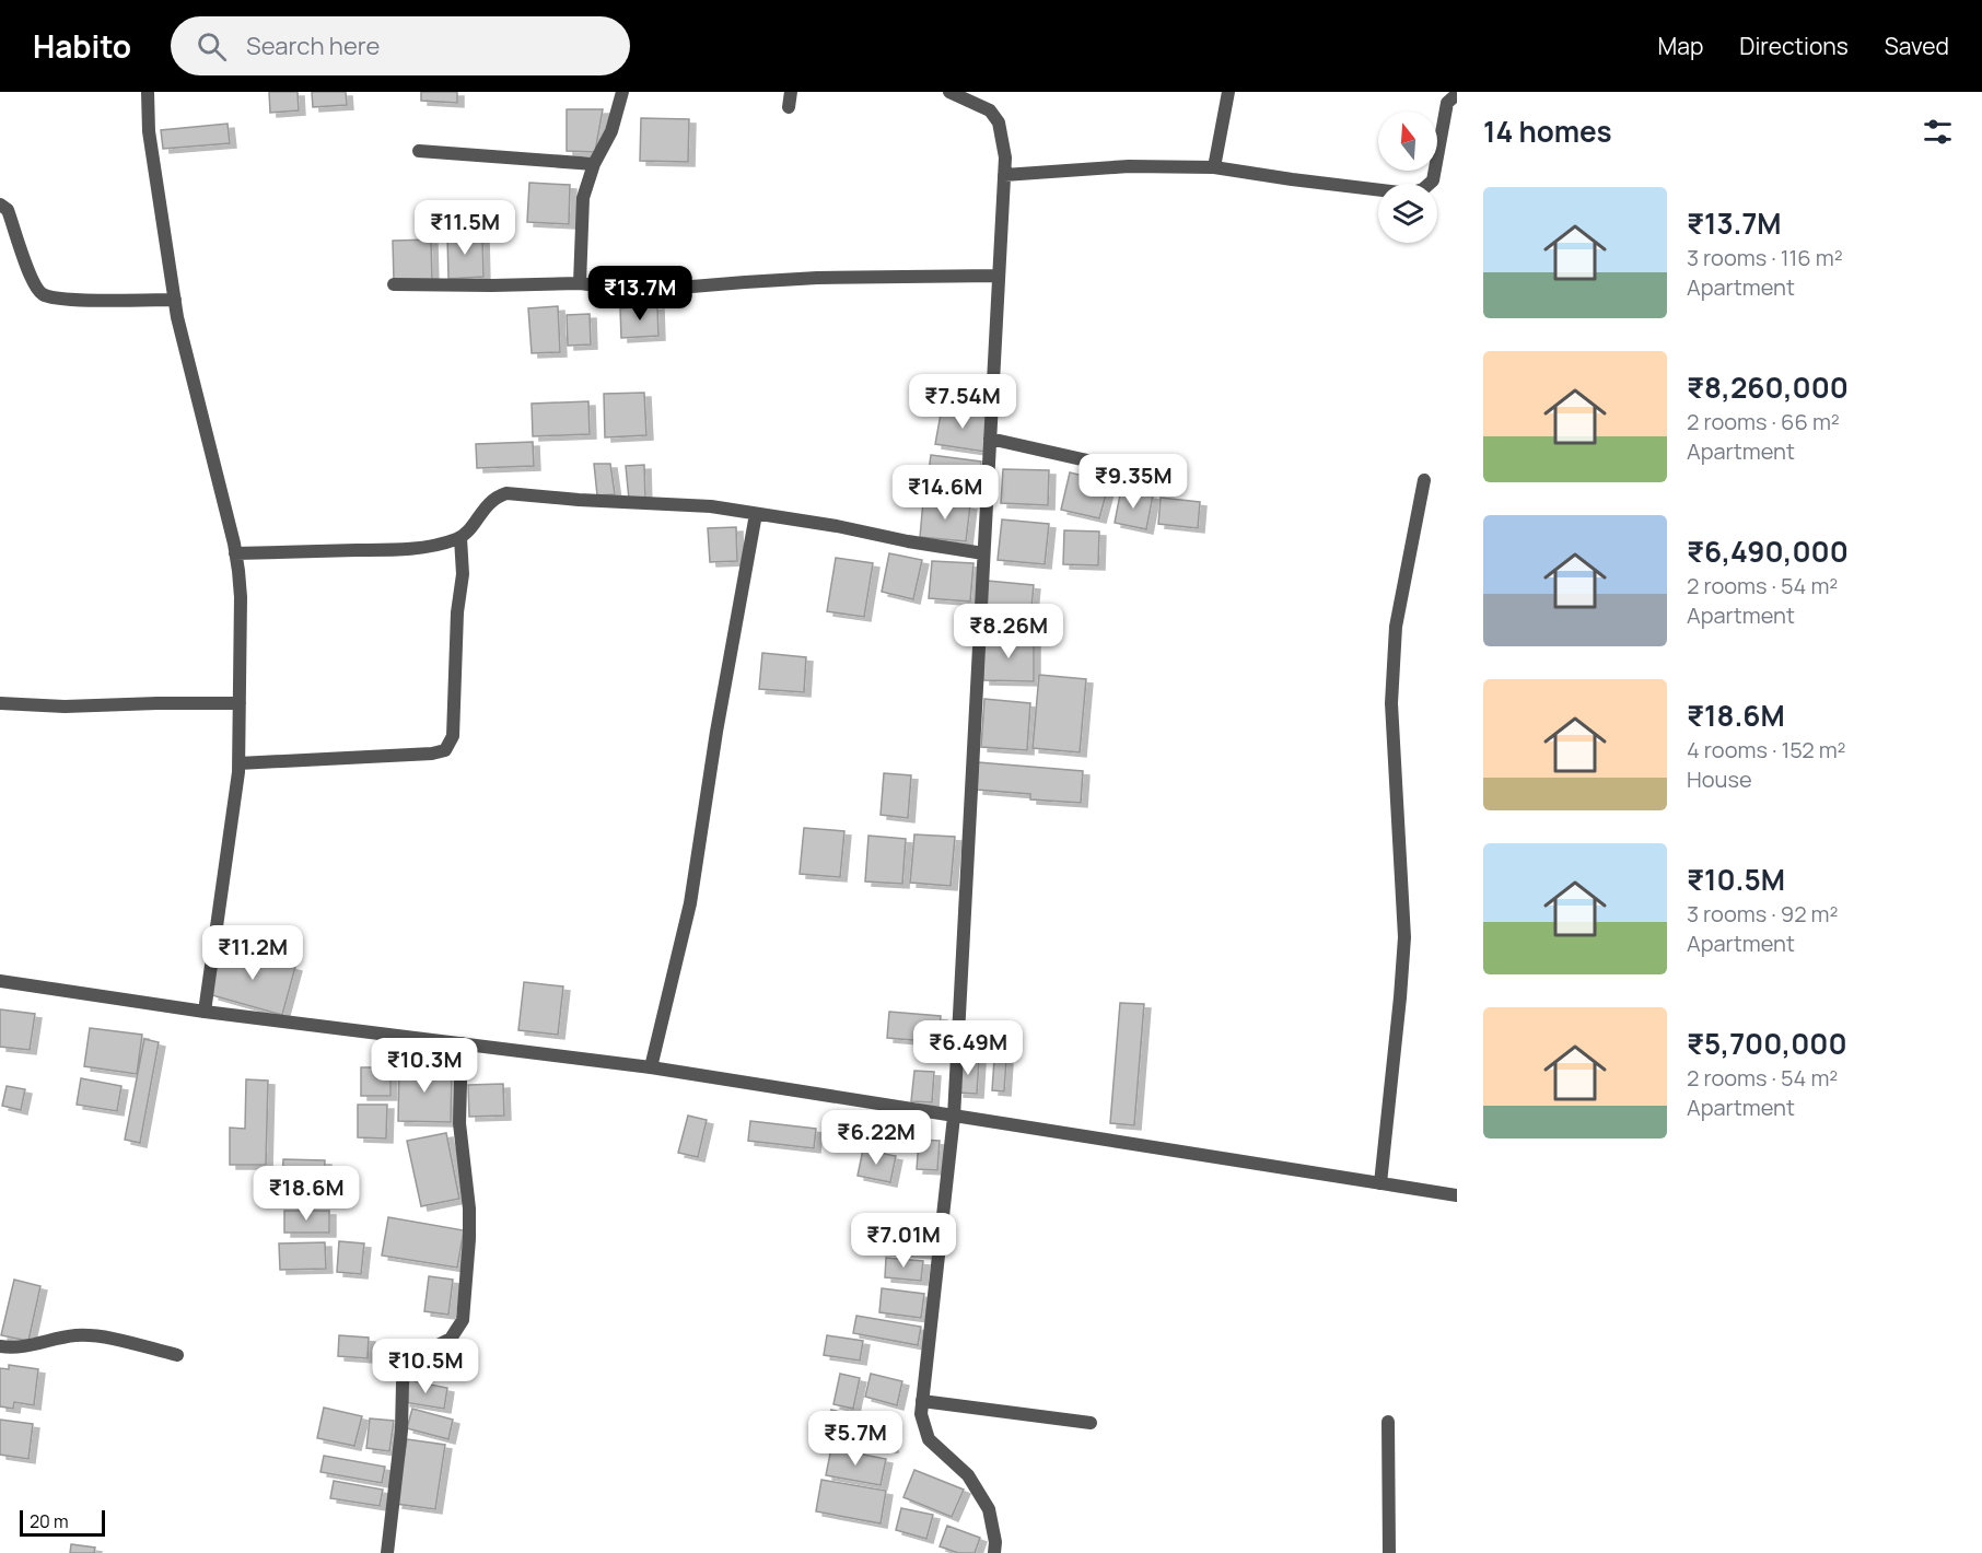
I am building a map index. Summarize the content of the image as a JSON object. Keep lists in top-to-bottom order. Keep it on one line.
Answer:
{"scale_bar":"20 m","north":"top","page":{"header":"Habito","search":"Search here","nav":["Map","Directions","Saved"],"heading":"14 homes","list":[{"name":"₹13.7M","note":"3 rooms · 116 m² · Apartment"},{"name":"₹8,260,000","note":"2 rooms · 66 m² · Apartment"},{"name":"₹6,490,000","note":"2 rooms · 54 m² · Apartment"},{"name":"₹18.6M","note":"4 rooms · 152 m² · House"},{"name":"₹10.5M","note":"3 rooms · 92 m² · Apartment"},{"name":"₹5,700,000","note":"2 rooms · 54 m² · Apartment"}],"price":["₹11.5M","₹13.7M","₹7.54M","₹9.35M","₹14.6M","₹8.26M","₹11.2M","₹6.49M","₹10.3M","₹6.22M","₹18.6M","₹7.01M","₹10.5M","₹5.7M"],"scale":"20 m"}}
